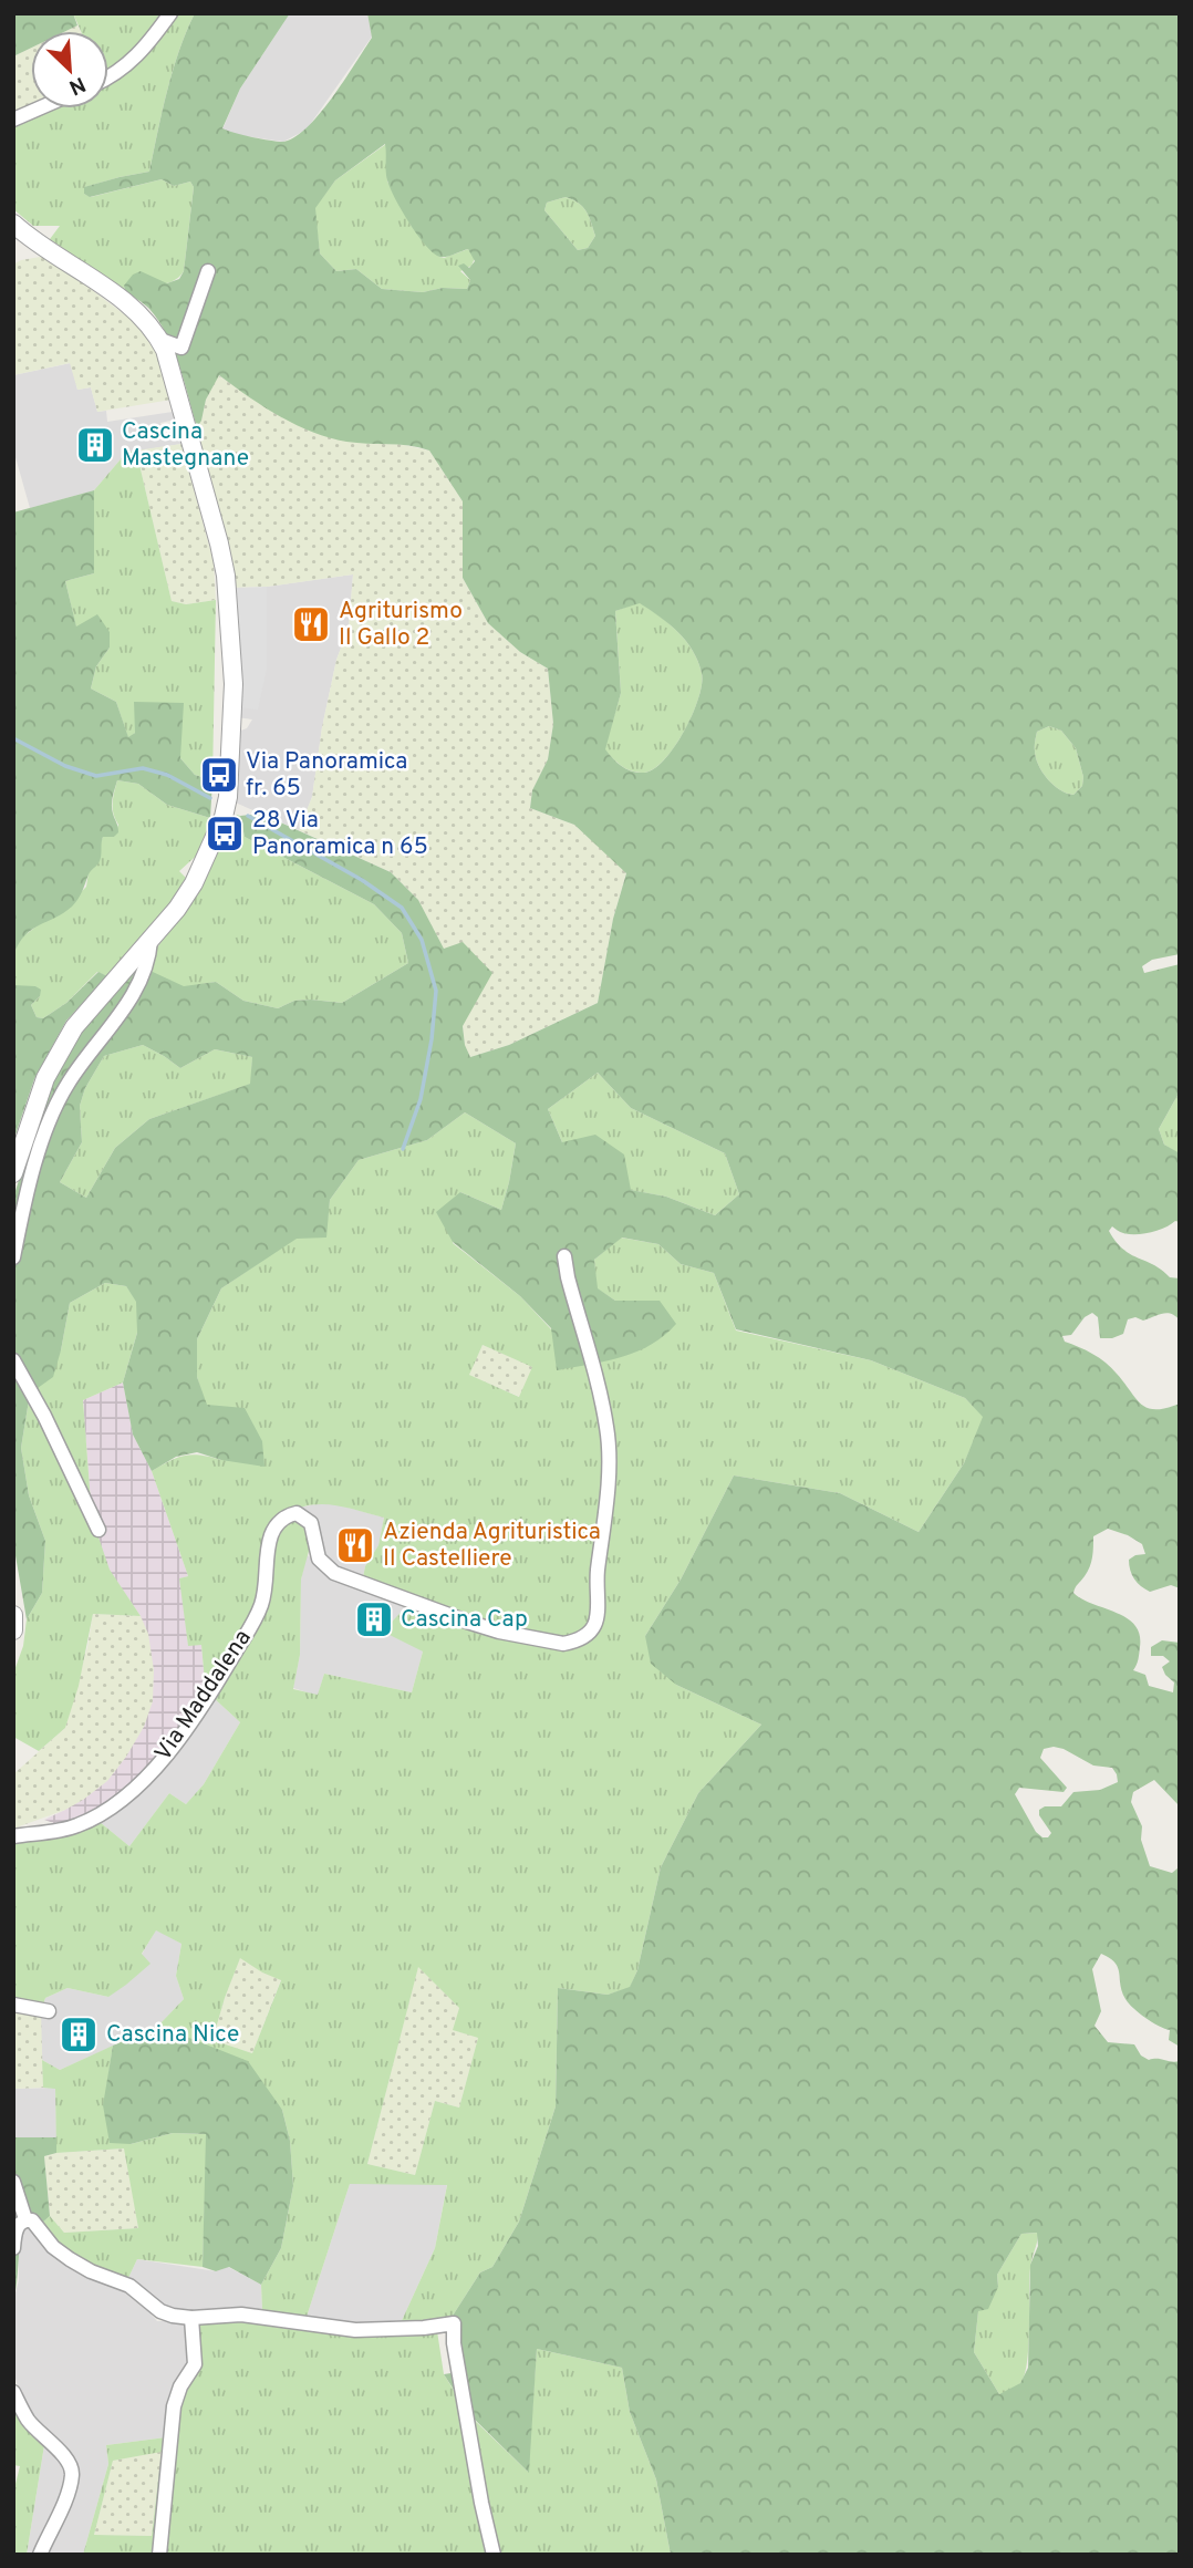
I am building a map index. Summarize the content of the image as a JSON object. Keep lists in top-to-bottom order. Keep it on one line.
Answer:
{"streets":{"street":["Via Maddalena"]},"places":{"building":["Cascina Mastegnane","Cascina Cap","Cascina Nice"],"restaurant":["Agriturismo Il Gallo 2","Azienda Agrituristica Il Castelliere"],"bus stop":["Via Panoramica fr. 65","28 Via Panoramica n 65"]},"north":"bottom right"}
